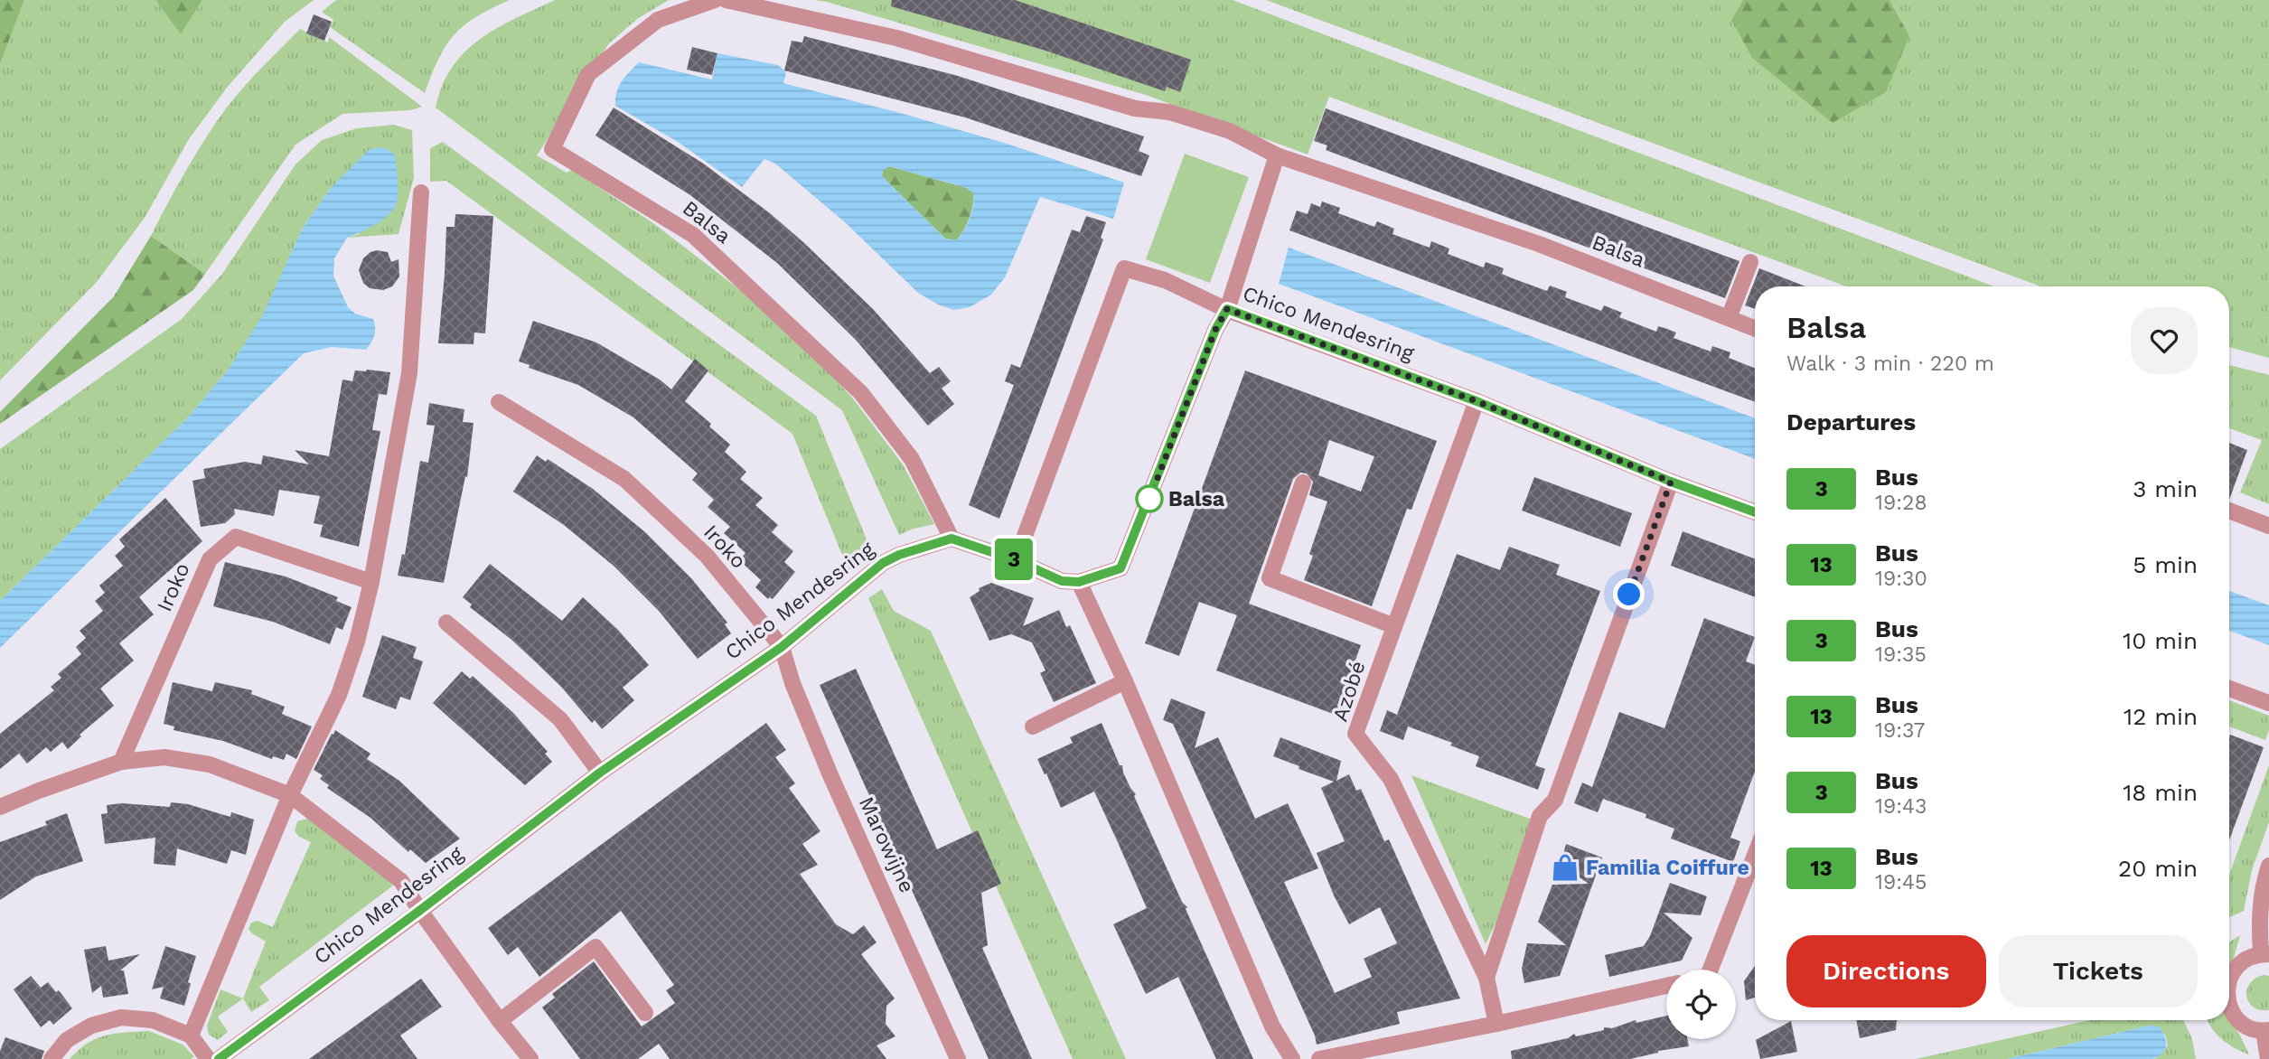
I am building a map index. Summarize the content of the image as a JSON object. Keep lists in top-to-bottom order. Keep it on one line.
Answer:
{"streets":{"street":["Balsa","Chico Mendesring","Iroko","Azobé","Marowijne"]},"crossings":[["Balsa","Chico Mendesring"],["Chico Mendesring","Iroko"],["Chico Mendesring","Azobé"],["Chico Mendesring","Marowijne"],["Iroko","Marowijne"]],"places":{"other":["Balsa"],"shop":["Familia Coiffure"]},"lines":["bus line 3"],"page":{"on_map":"3","heading":[["Balsa","Walk · 3 min · 220 m"],"Departures"],"list":[{"mark":"3","name":"Bus","note":"19:28","value":"3 min"},{"mark":"13","name":"Bus","note":"19:30","value":"5 min"},{"mark":"3","name":"Bus","note":"19:35","value":"10 min"},{"mark":"13","name":"Bus","note":"19:37","value":"12 min"},{"mark":"3","name":"Bus","note":"19:43","value":"18 min"},{"mark":"13","name":"Bus","note":"19:45","value":"20 min"}],"buttons":["Directions","Tickets"]}}
